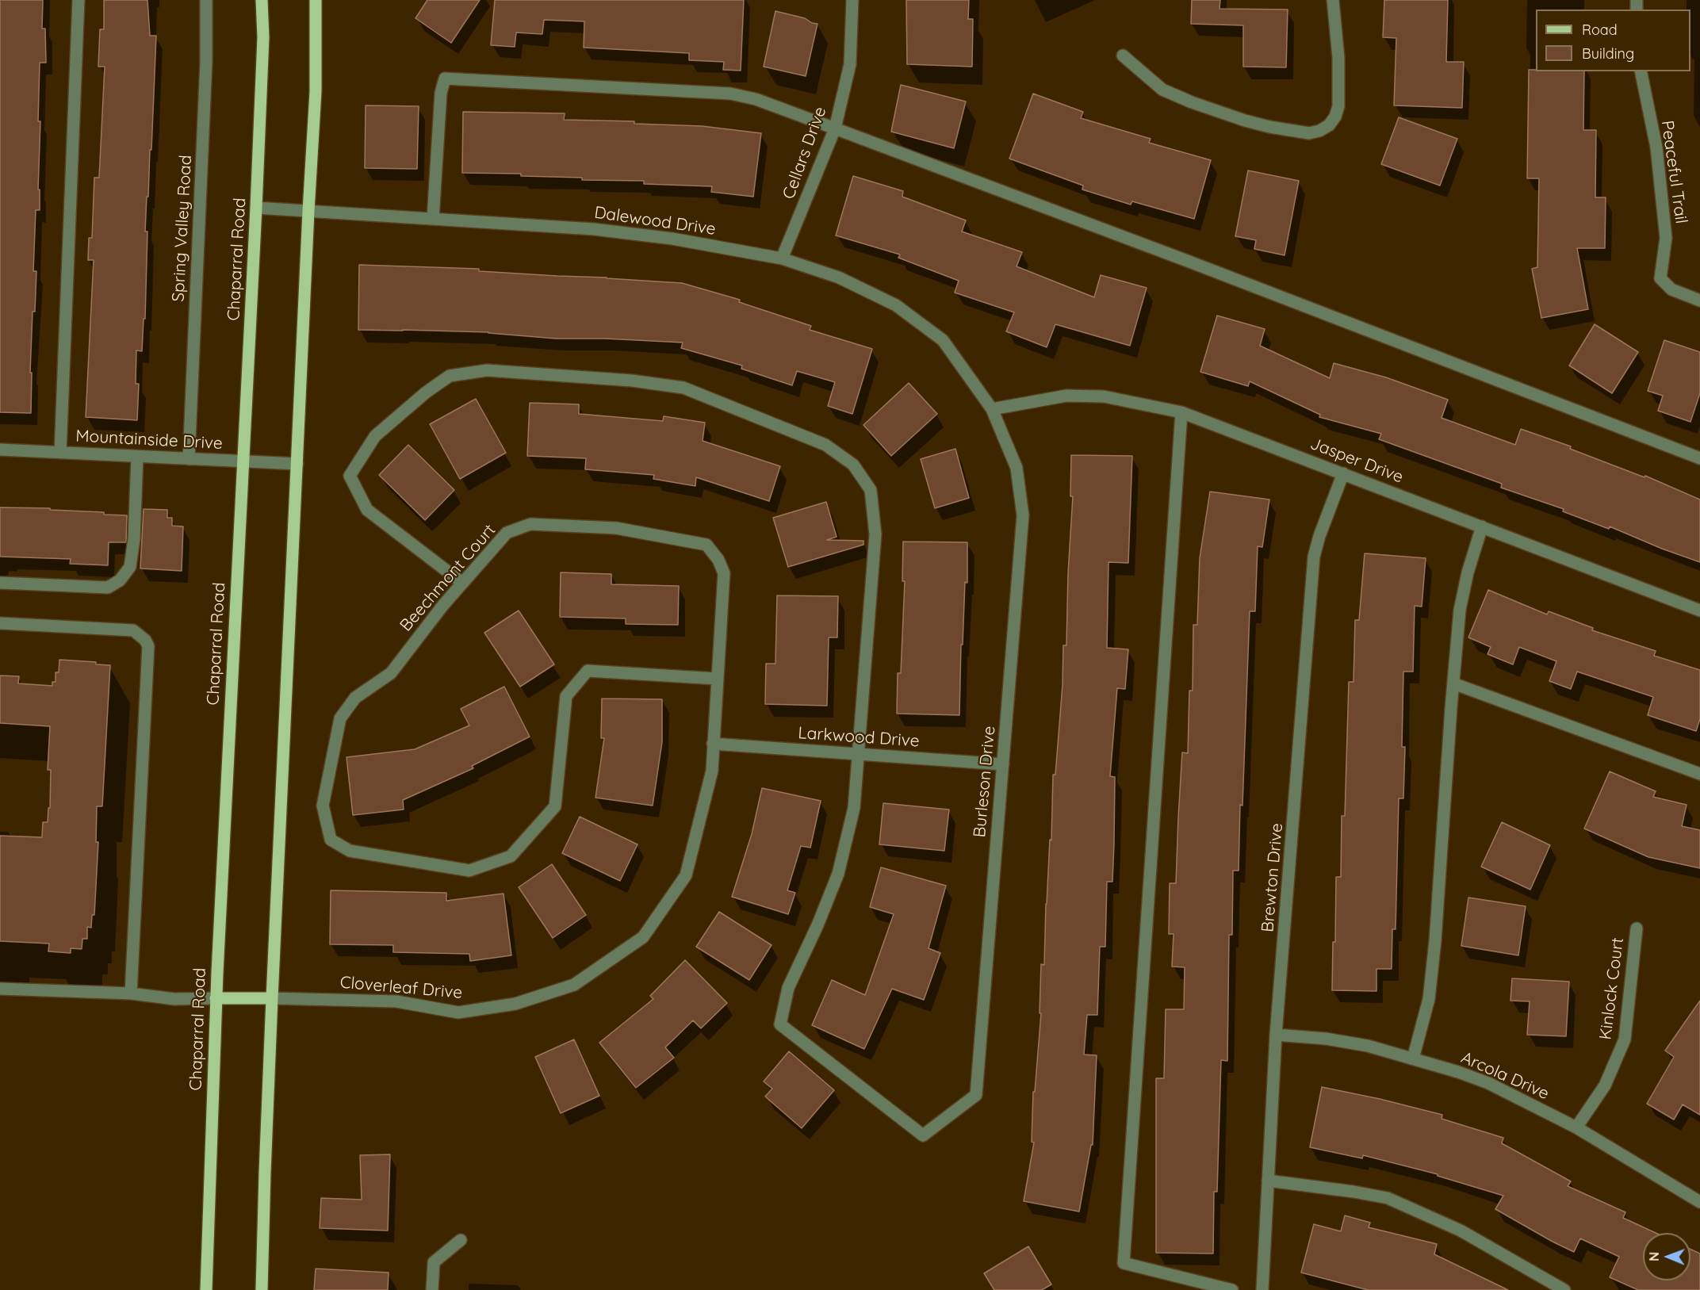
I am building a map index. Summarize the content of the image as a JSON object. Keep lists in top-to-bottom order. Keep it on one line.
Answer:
{"streets":{"main road":["Chaparral Road"],"street":["Cellars Drive","Peaceful Trail","Dalewood Drive","Spring Valley Road","Mountainside Drive","Jasper Drive","Beechmont Court","Larkwood Drive","Burleson Drive","Brewton Drive","Cloverleaf Drive","Kinlock Court","Arcola Drive"]},"crossings":[["Cellars Drive","Dalewood Drive"],["Dalewood Drive","Chaparral Road"],["Dalewood Drive","Jasper Drive"],["Dalewood Drive","Burleson Drive"],["Spring Valley Road","Mountainside Drive"],["Chaparral Road","Mountainside Drive"],["Jasper Drive","Burleson Drive"],["Jasper Drive","Brewton Drive"],["Beechmont Court","Larkwood Drive"],["Beechmont Court","Cloverleaf Drive"],["Larkwood Drive","Burleson Drive"],["Larkwood Drive","Cloverleaf Drive"],["Brewton Drive","Arcola Drive"],["Kinlock Court","Arcola Drive"]],"legend":["Road","Building"],"north":"left"}
